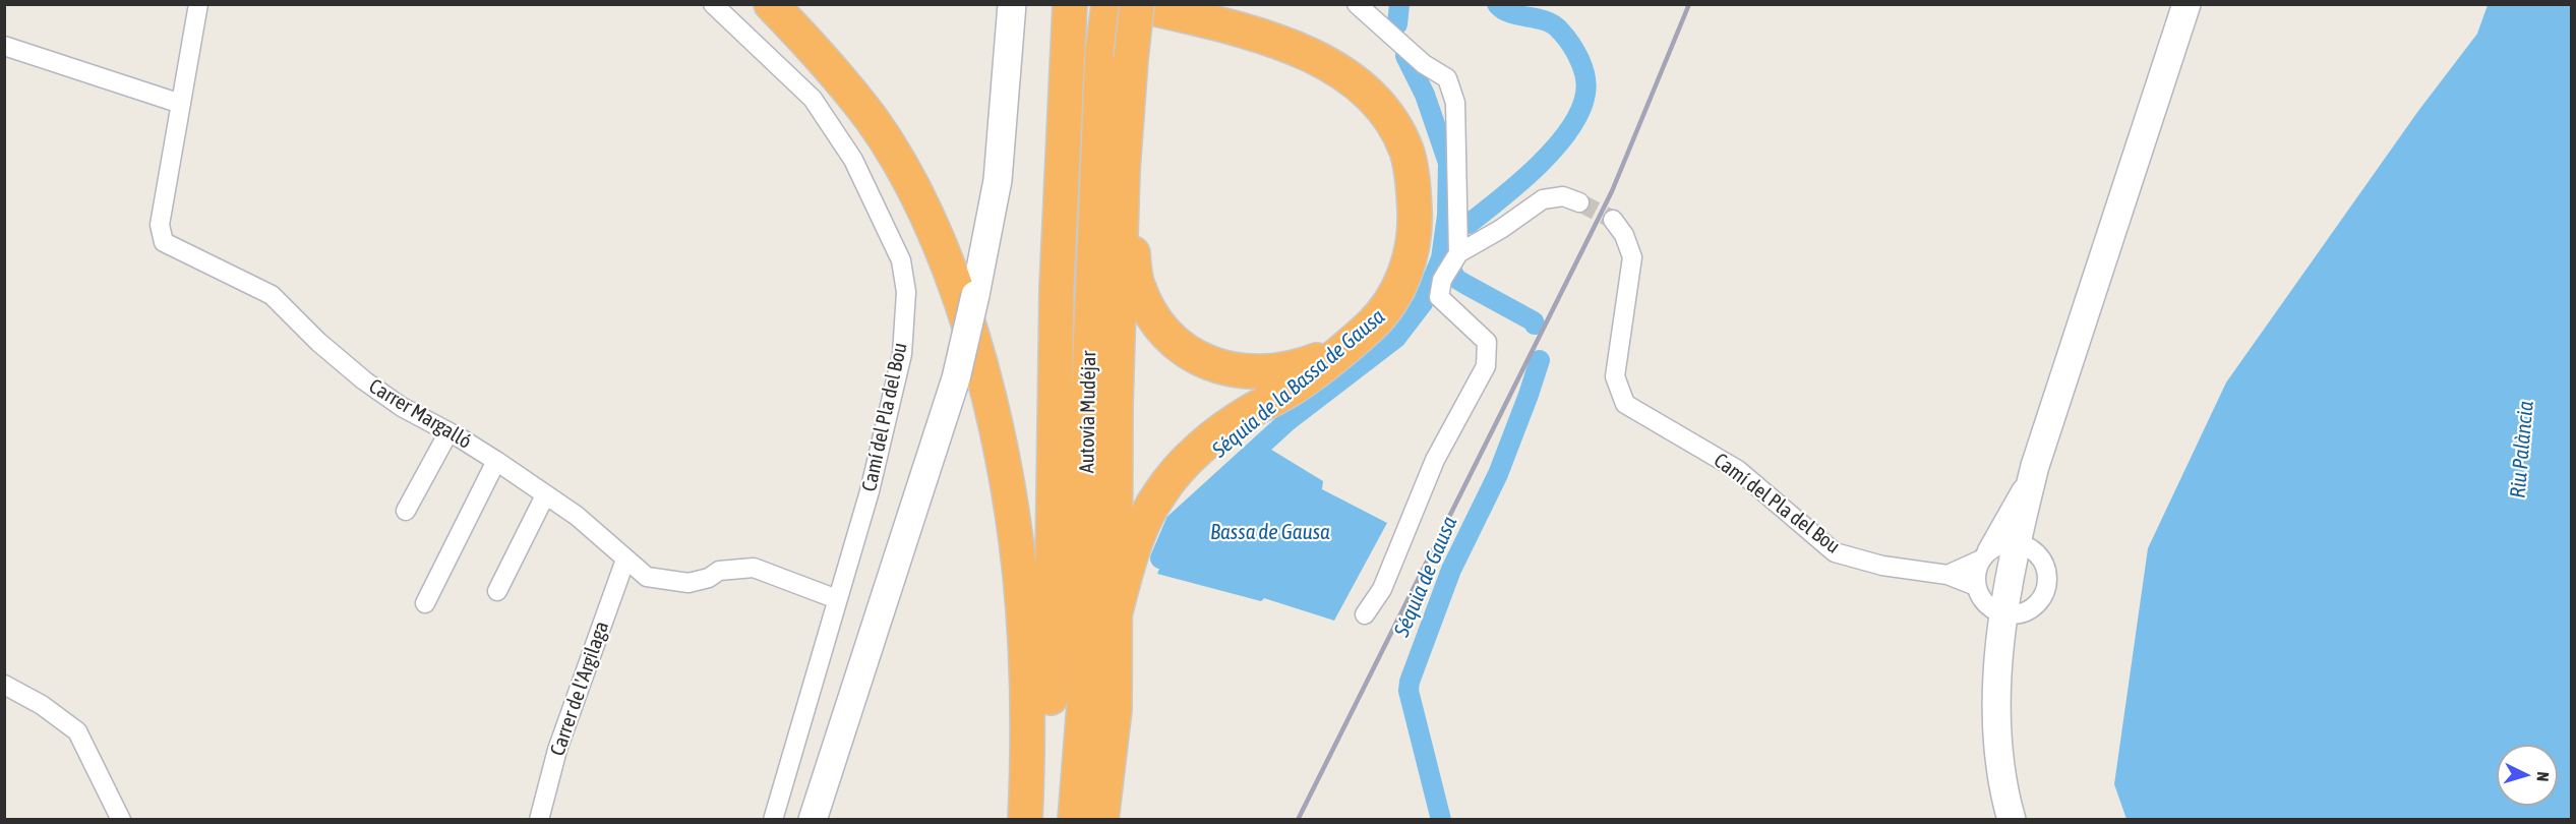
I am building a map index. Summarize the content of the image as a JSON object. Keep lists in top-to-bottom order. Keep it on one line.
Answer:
{"streets":{"highway":["Autovía Mudéjar"],"street":["Carrer Margalló","Camí del Pla del Bou","Carrer de l'Argilaga"]},"crossings":[["Carrer Margalló","Camí del Pla del Bou"],["Carrer Margalló","Carrer de l'Argilaga"]],"water":["Séquia de la Bassa de Gausa","Riu Palància","Bassa de Gausa","Séquia de Gausa"],"north":"right"}
